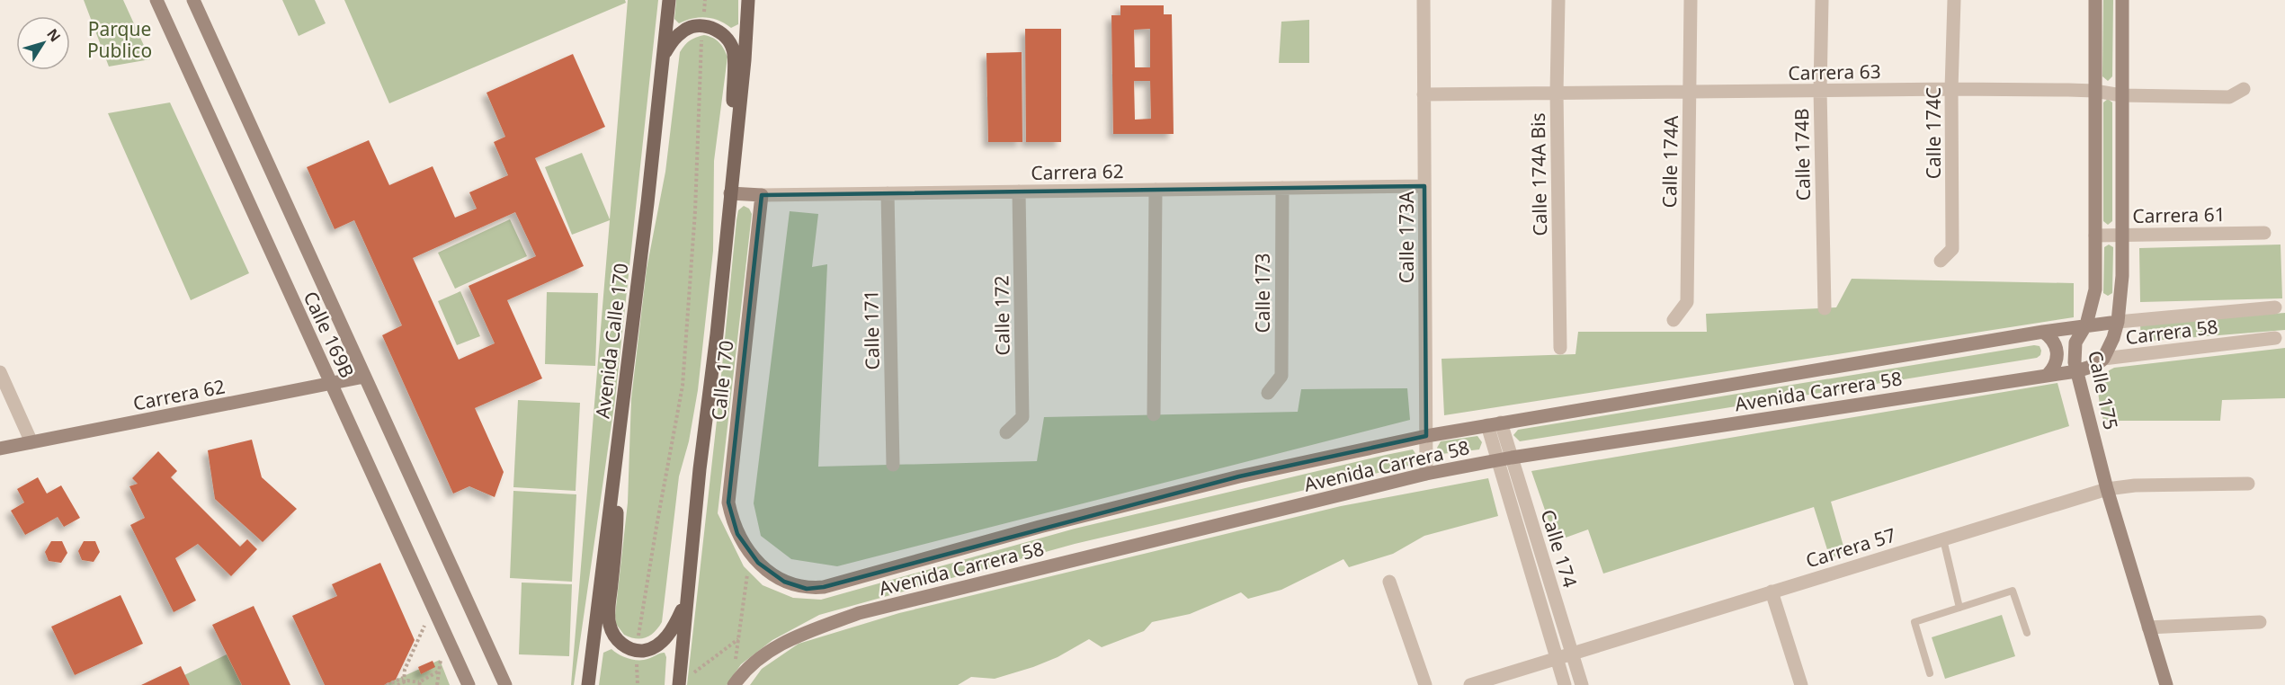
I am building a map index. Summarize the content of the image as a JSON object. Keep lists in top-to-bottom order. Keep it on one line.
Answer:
{"streets":{"main road":["Avenida Calle 170"],"street":["Carrera 63","Calle 174C","Calle 174B","Calle 174A","Carrera 62","Calle 174A Bis","Carrera 61","Calle 173A","Calle 173","Calle 172","Calle 171","Carrera 58","Calle 169B","Calle 170","Calle 175","Avenida Carrera 58","Carrera 57","Calle 174"]},"crossings":[["Carrera 63","Calle 174C"],["Carrera 63","Calle 174B"],["Carrera 63","Calle 174A"],["Carrera 63","Calle 174A Bis"],["Carrera 63","Calle 173A"],["Carrera 63","Calle 175"],["Carrera 62","Calle 173A"],["Carrera 62","Calle 173"],["Carrera 62","Calle 172"],["Carrera 62","Calle 171"],["Carrera 62","Calle 169B"],["Carrera 62","Calle 170"],["Carrera 61","Calle 175"],["Calle 173A","Avenida Carrera 58"],["Carrera 58","Calle 175"],["Carrera 58","Avenida Carrera 58"],["Calle 170","Avenida Carrera 58"],["Calle 175","Avenida Carrera 58"],["Calle 175","Carrera 57"],["Avenida Carrera 58","Calle 174"],["Carrera 57","Calle 174"]],"parks":["Parque Publico"],"north":"top right"}
